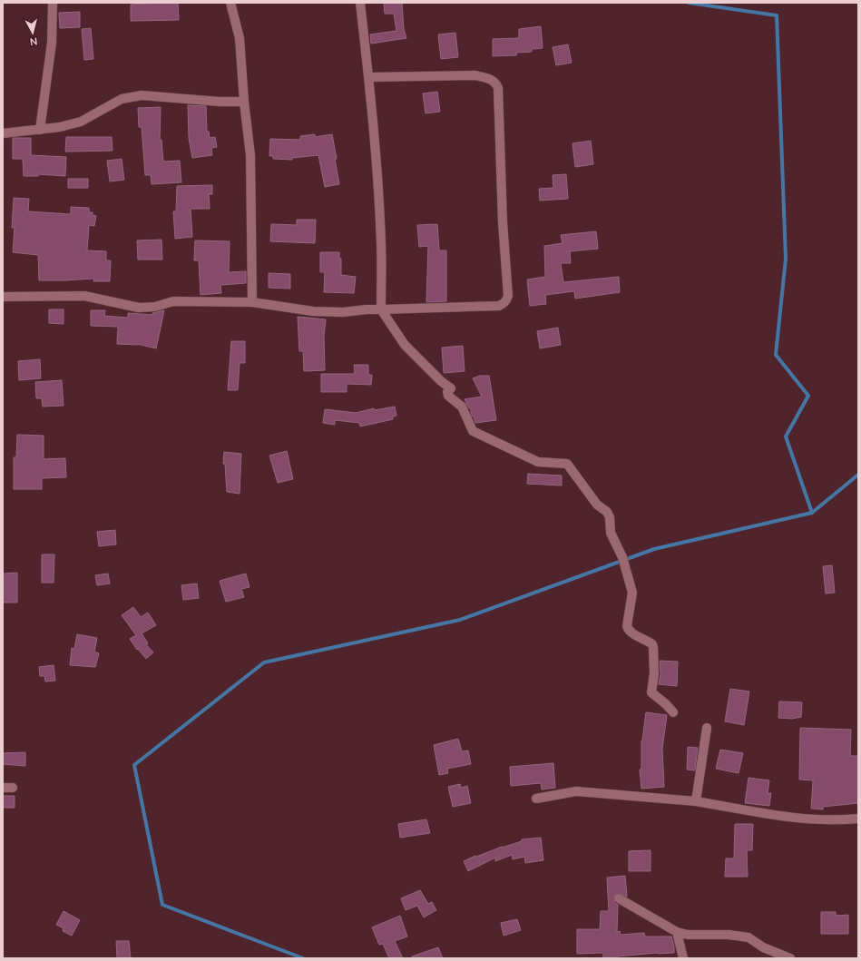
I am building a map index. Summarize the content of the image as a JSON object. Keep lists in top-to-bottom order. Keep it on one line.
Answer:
{"north":"bottom"}
